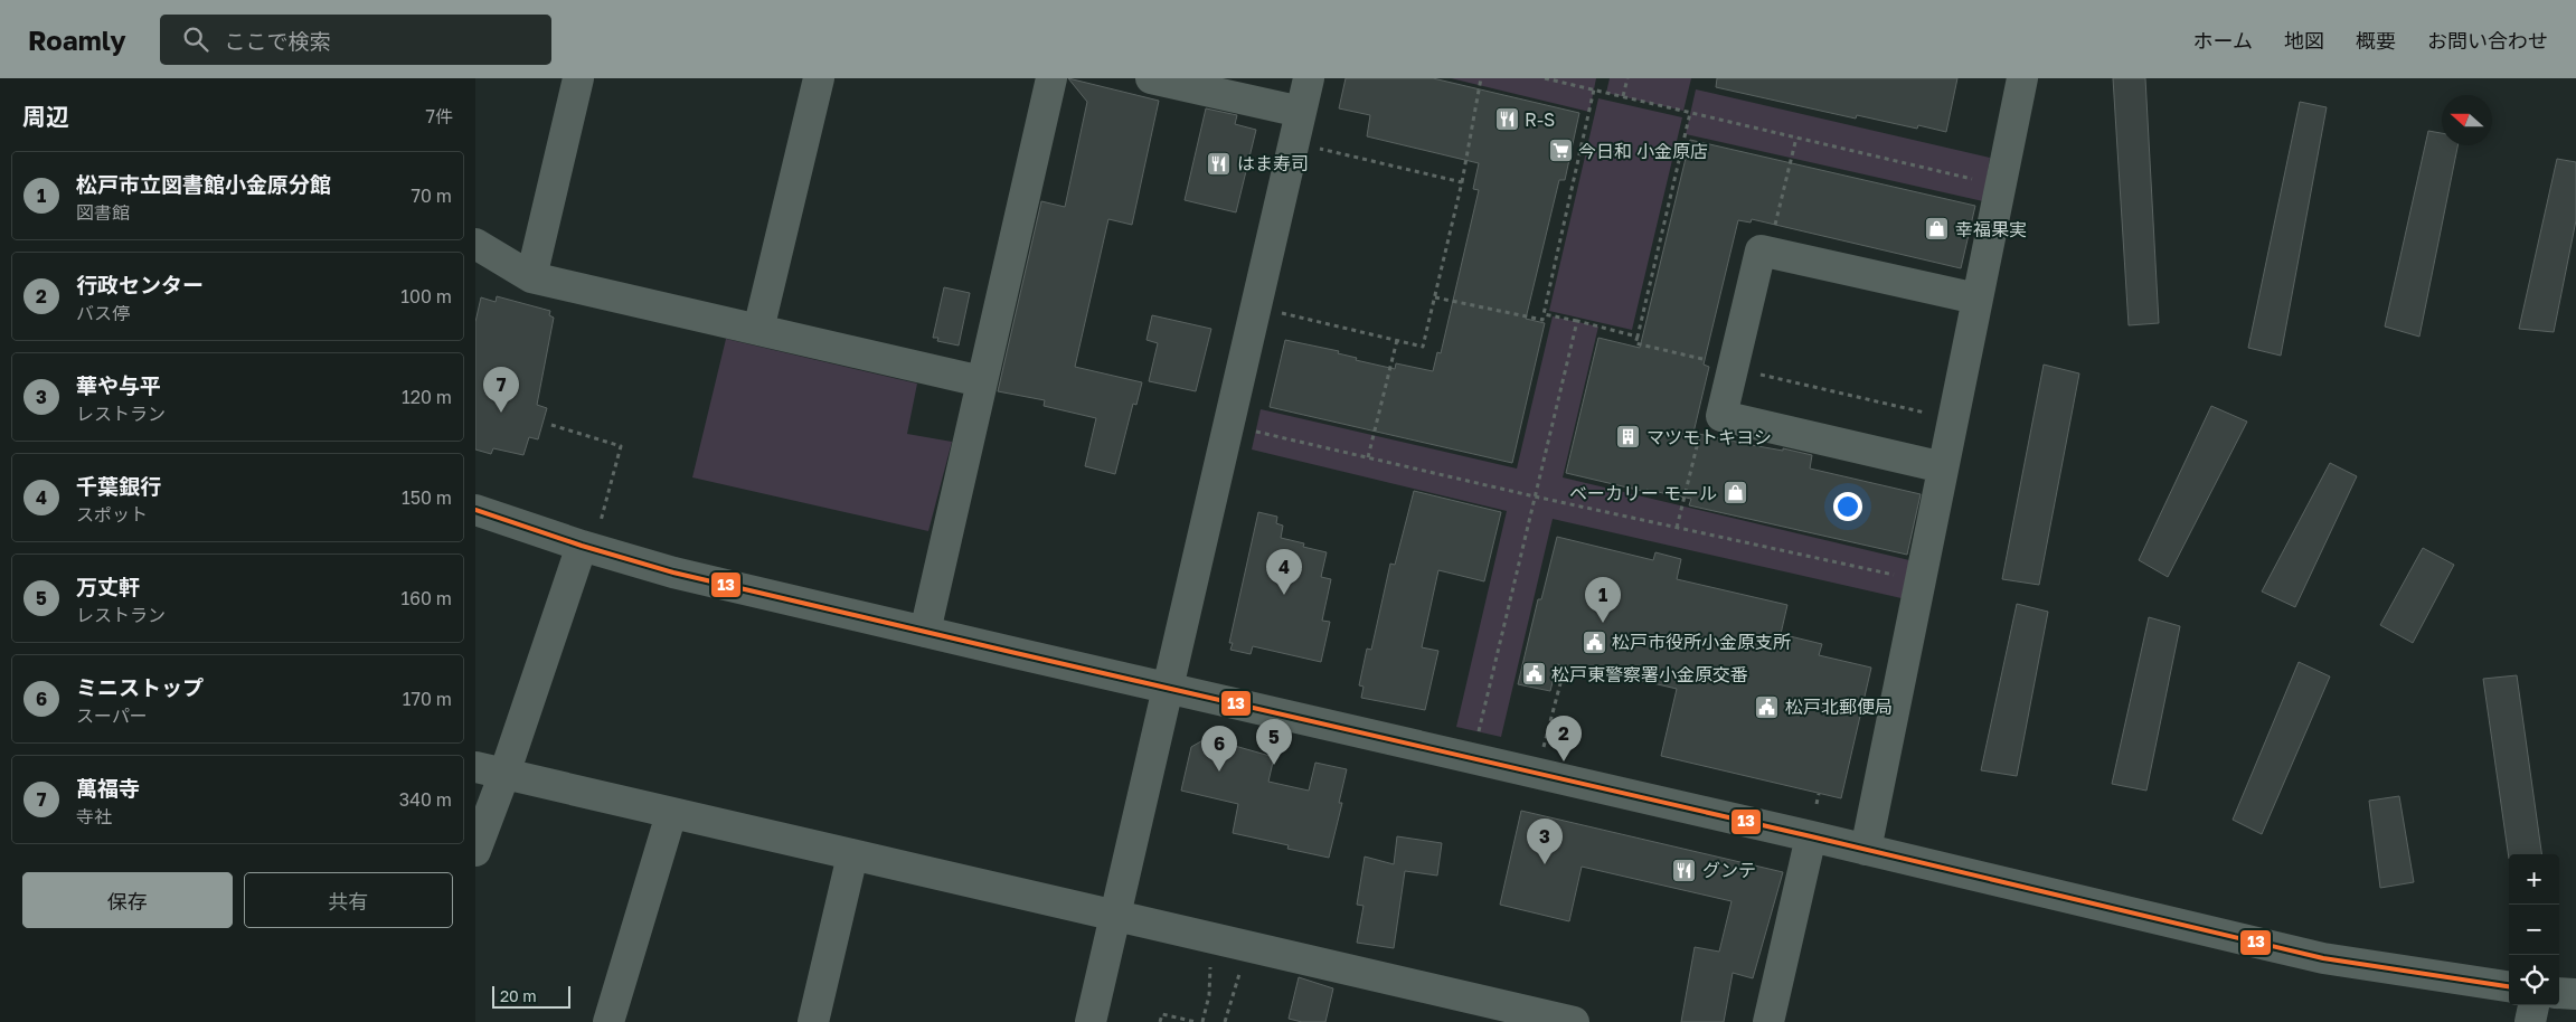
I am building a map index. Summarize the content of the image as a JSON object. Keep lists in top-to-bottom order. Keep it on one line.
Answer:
{"places":{"restaurant":["R-S","はま寿司","グンテ"],"supermarket":["今日和 小金原店"],"shop":["幸福果実","ベーカリー モール"],"building":["マツモトキヨシ"],"public building":["松戸市役所小金原支所","松戸東警察署小金原交番","松戸北郵便局"]},"lines":["transit line 13"],"scale_bar":"20 m","north":"left","page":{"header":"Roamly","search":"ここで検索","nav":["ホーム","地図","概要","お問い合わせ"],"heading":["周辺","7件"],"list":[{"mark":"1","name":"松戸市立図書館小金原分館","note":"図書館","value":"70 m"},{"mark":"2","name":"行政センター","note":"バス停","value":"100 m"},{"mark":"3","name":"華や与平","note":"レストラン","value":"120 m"},{"mark":"4","name":"千葉銀行","note":"スポット","value":"150 m"},{"mark":"5","name":"万丈軒","note":"レストラン","value":"160 m"},{"mark":"6","name":"ミニストップ","note":"スーパー","value":"170 m"},{"mark":"7","name":"萬福寺","note":"寺社","value":"340 m"}],"pins":["7","4","1","2","5","6","3"],"map_buttons":["+","−"],"buttons":["保存","共有"],"scale":"20 m"}}
